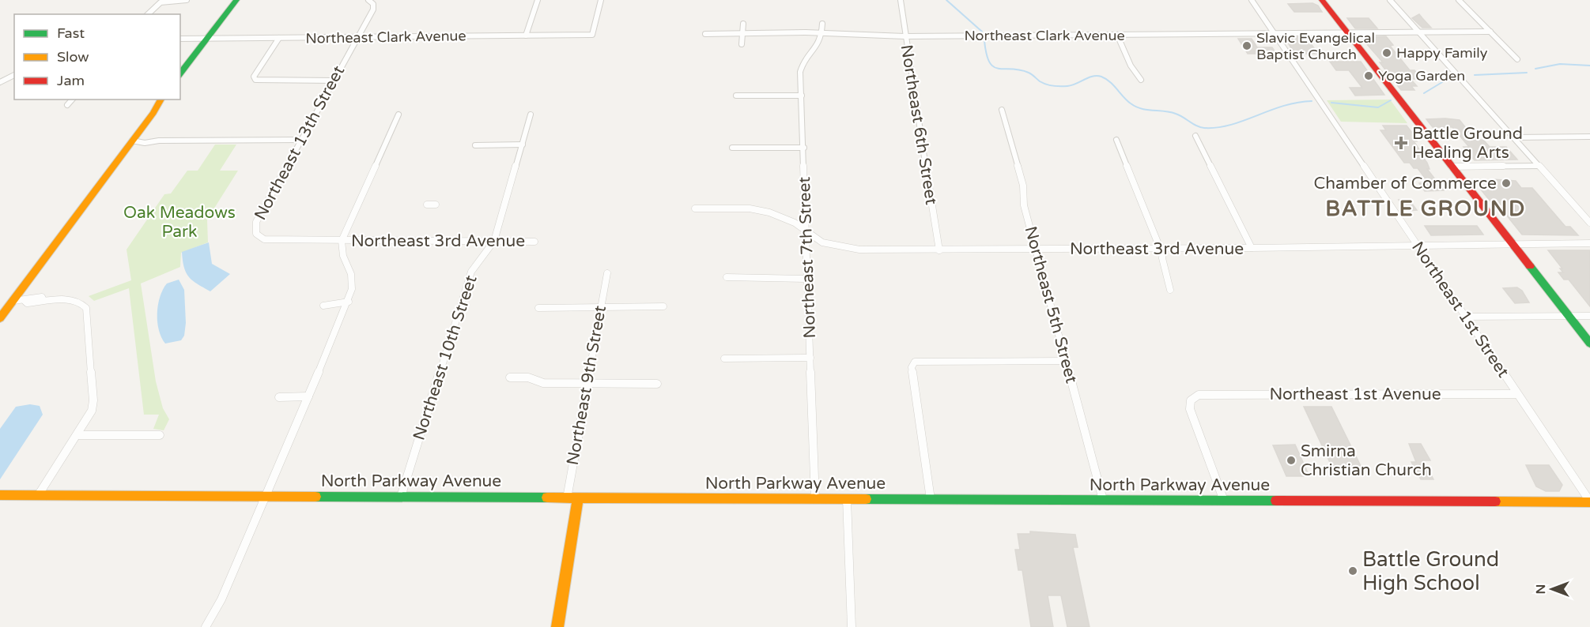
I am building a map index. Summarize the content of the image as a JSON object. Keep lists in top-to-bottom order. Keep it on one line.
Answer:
{"streets":{"street":["Northeast Clark Avenue","Northeast 6th Street","Northeast 13th Street","Northeast 3rd Avenue","Northeast 7th Street","Northeast 5th Street","Northeast 1st Street","Northeast 10th Street","Northeast 9th Street","Northeast 1st Avenue","North Parkway Avenue"]},"crossings":[["Northeast Clark Avenue","Northeast 6th Street"],["Northeast Clark Avenue","Northeast 13th Street"],["Northeast Clark Avenue","Northeast 7th Street"],["Northeast Clark Avenue","Northeast 1st Street"],["Northeast 6th Street","Northeast 3rd Avenue"],["Northeast 13th Street","Northeast 3rd Avenue"],["Northeast 3rd Avenue","Northeast 7th Street"],["Northeast 3rd Avenue","Northeast 5th Street"],["Northeast 3rd Avenue","Northeast 1st Street"],["Northeast 3rd Avenue","Northeast 10th Street"],["Northeast 7th Street","North Parkway Avenue"],["Northeast 5th Street","North Parkway Avenue"],["Northeast 1st Street","Northeast 1st Avenue"],["Northeast 1st Street","North Parkway Avenue"],["Northeast 10th Street","North Parkway Avenue"],["Northeast 9th Street","North Parkway Avenue"],["Northeast 1st Avenue","North Parkway Avenue"]],"districts":["BATTLE GROUND"],"parks":["Oak Meadows Park"],"places":{"other":["Slavic Evangelical Baptist Church","Happy Family","Yoga Garden","Chamber of Commerce","Smirna Christian Church","Battle Ground High School"],"health":["Battle Ground Healing Arts"]},"legend":["Fast","Slow","Jam"],"north":"left"}
